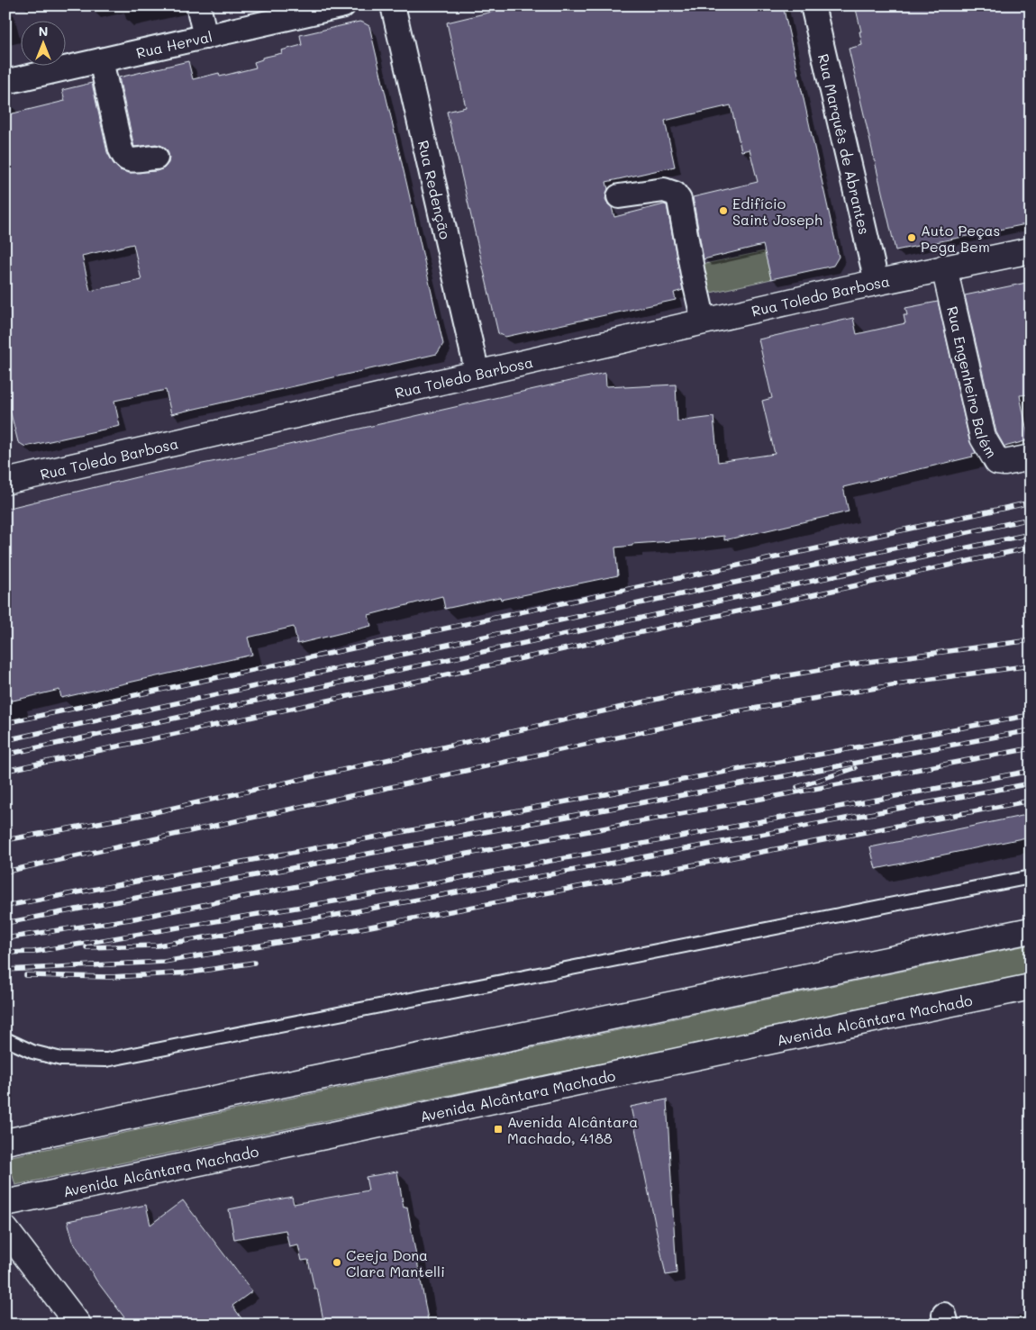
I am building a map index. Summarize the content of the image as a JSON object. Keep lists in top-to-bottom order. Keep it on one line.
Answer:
{"streets":{"main road":["Rua Toledo Barbosa","Rua Engenheiro Balém","Avenida Alcântara Machado"],"street":["Rua Herval","Rua Marquês de Abrantes","Rua Redenção"]},"crossings":[["Rua Marquês de Abrantes","Rua Toledo Barbosa"],["Rua Redenção","Rua Toledo Barbosa"],["Rua Toledo Barbosa","Rua Engenheiro Balém"]],"places":{"other":["Edifício Saint Joseph","Auto Peças Pega Bem","Ceeja Dona Clara Mantelli"],"transit":["Avenida Alcântara Machado, 4188"]},"north":"top"}
